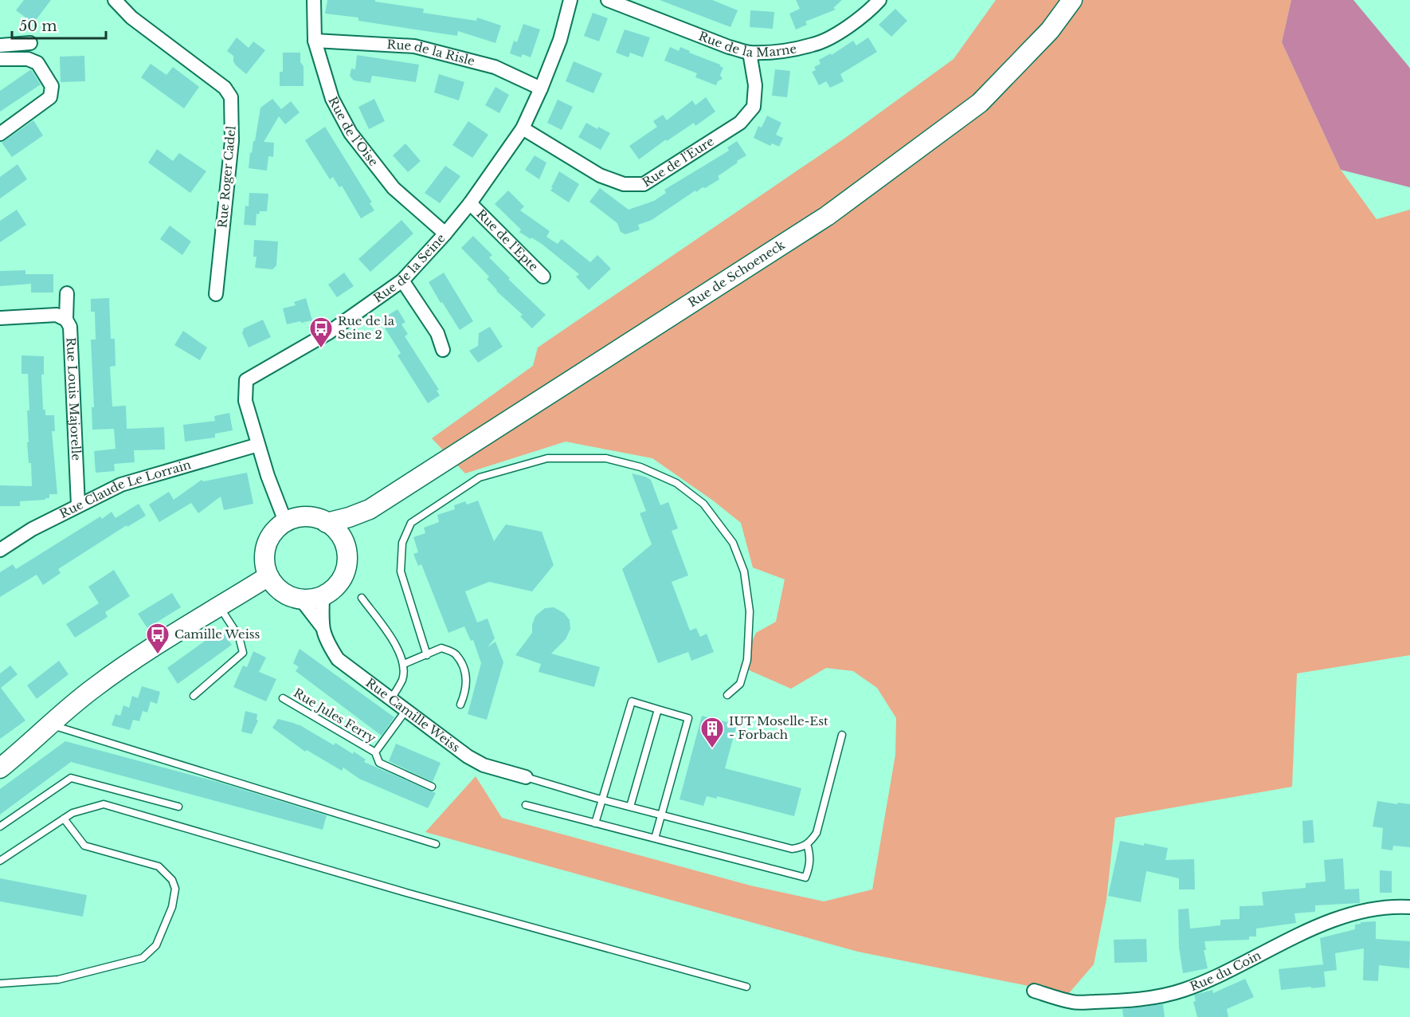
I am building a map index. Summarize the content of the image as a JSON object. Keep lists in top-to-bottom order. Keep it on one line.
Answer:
{"streets":{"main road":["Rue de Schoeneck"],"street":["Rue de la Marne","Rue de la Risle","Rue de l'Oise","Rue de l'Eure","Rue Roger Cadel","Rue de l'Epte","Rue de la Seine","Rue Louis Majorelle","Rue Claude Le Lorrain","Rue Camille Weiss","Rue du Coin"],"lane":["Rue Jules Ferry"]},"crossings":[["Rue de la Marne","Rue de l'Eure"],["Rue de la Risle","Rue de l'Oise"],["Rue de la Risle","Rue de la Seine"],["Rue de l'Oise","Rue de la Seine"],["Rue de l'Eure","Rue de la Seine"],["Rue de l'Epte","Rue de la Seine"],["Rue de la Seine","Rue de Schoeneck"],["Rue de la Seine","Rue Claude Le Lorrain"],["Rue de la Seine","Rue Camille Weiss"],["Rue de Schoeneck","Rue Camille Weiss"],["Rue Louis Majorelle","Rue Claude Le Lorrain"],["Rue Jules Ferry","Rue Camille Weiss"]],"places":{"bus stop":["Rue de la Seine 2","Camille Weiss"],"building":["IUT Moselle-Est - Forbach"]},"scale_bar":"50 m"}
